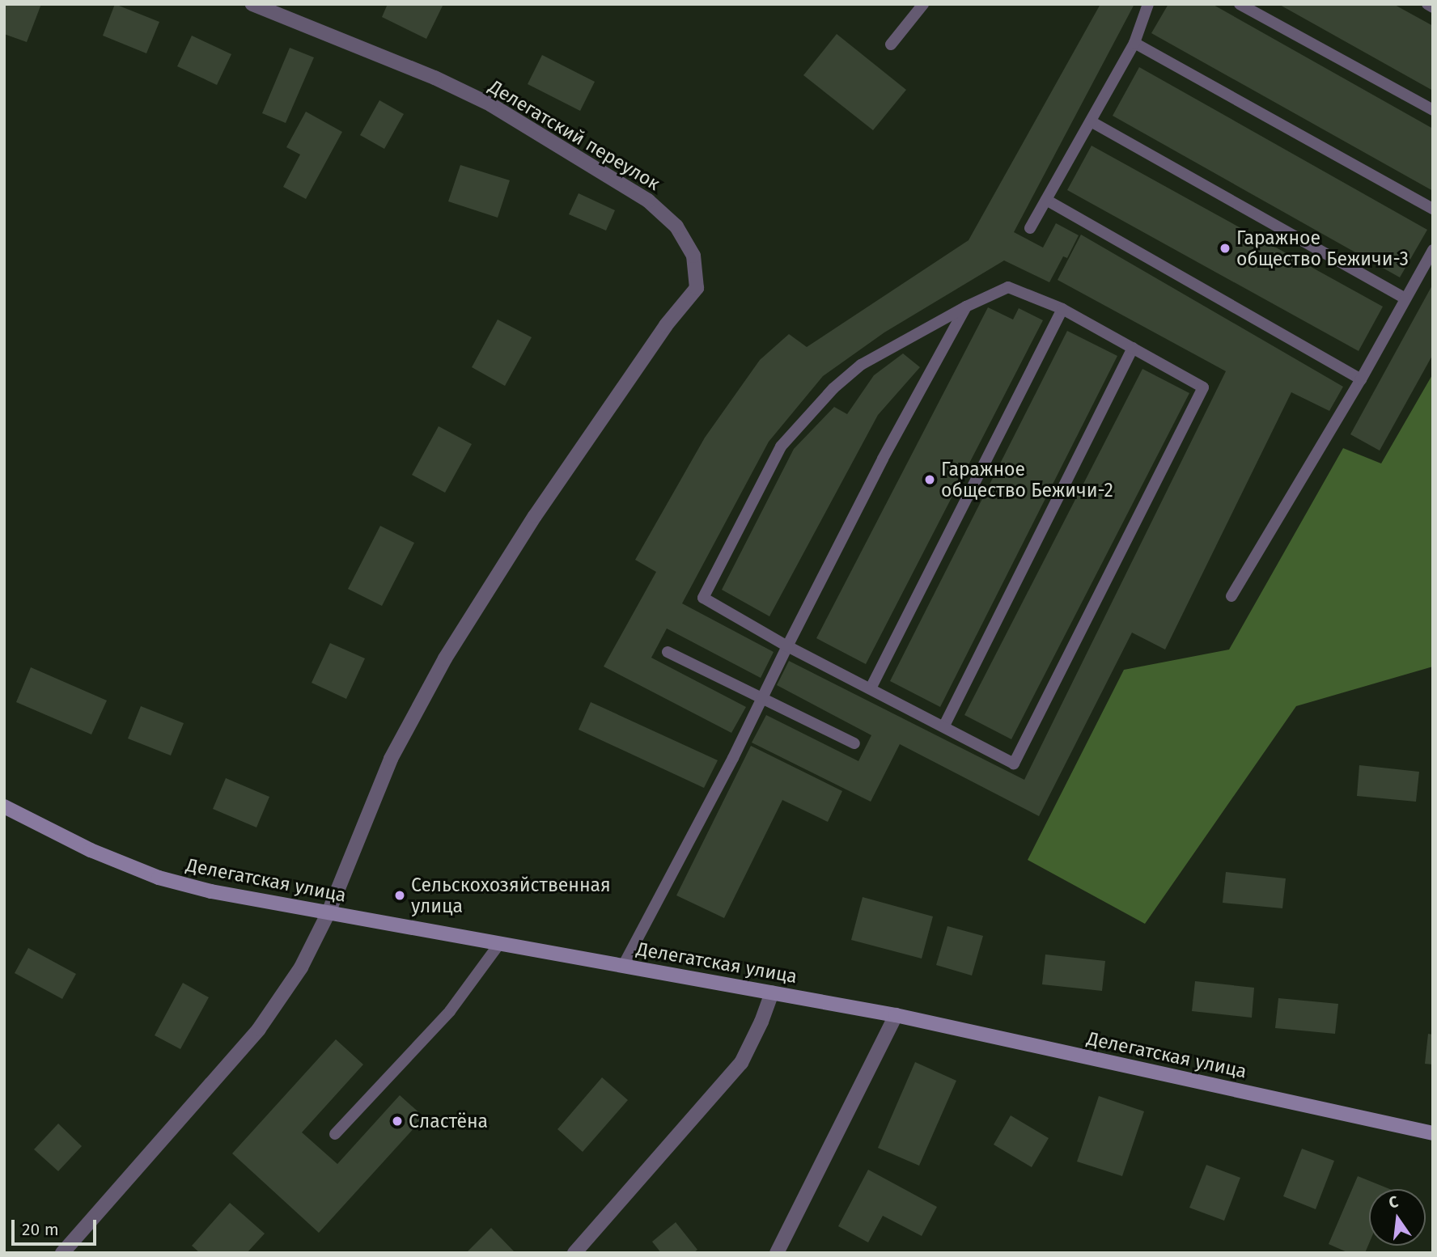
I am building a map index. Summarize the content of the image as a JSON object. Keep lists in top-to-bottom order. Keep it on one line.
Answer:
{"streets":{"street":["Делегатский переулок","Делегатская улица"]},"crossings":[["Делегатский переулок","Делегатская улица"]],"places":["Гаражное общество Бежичи-3","Гаражное общество Бежичи-2","Сельскохозяйственная улица","Сластёна"],"scale_bar":"20 m","north":"top"}
